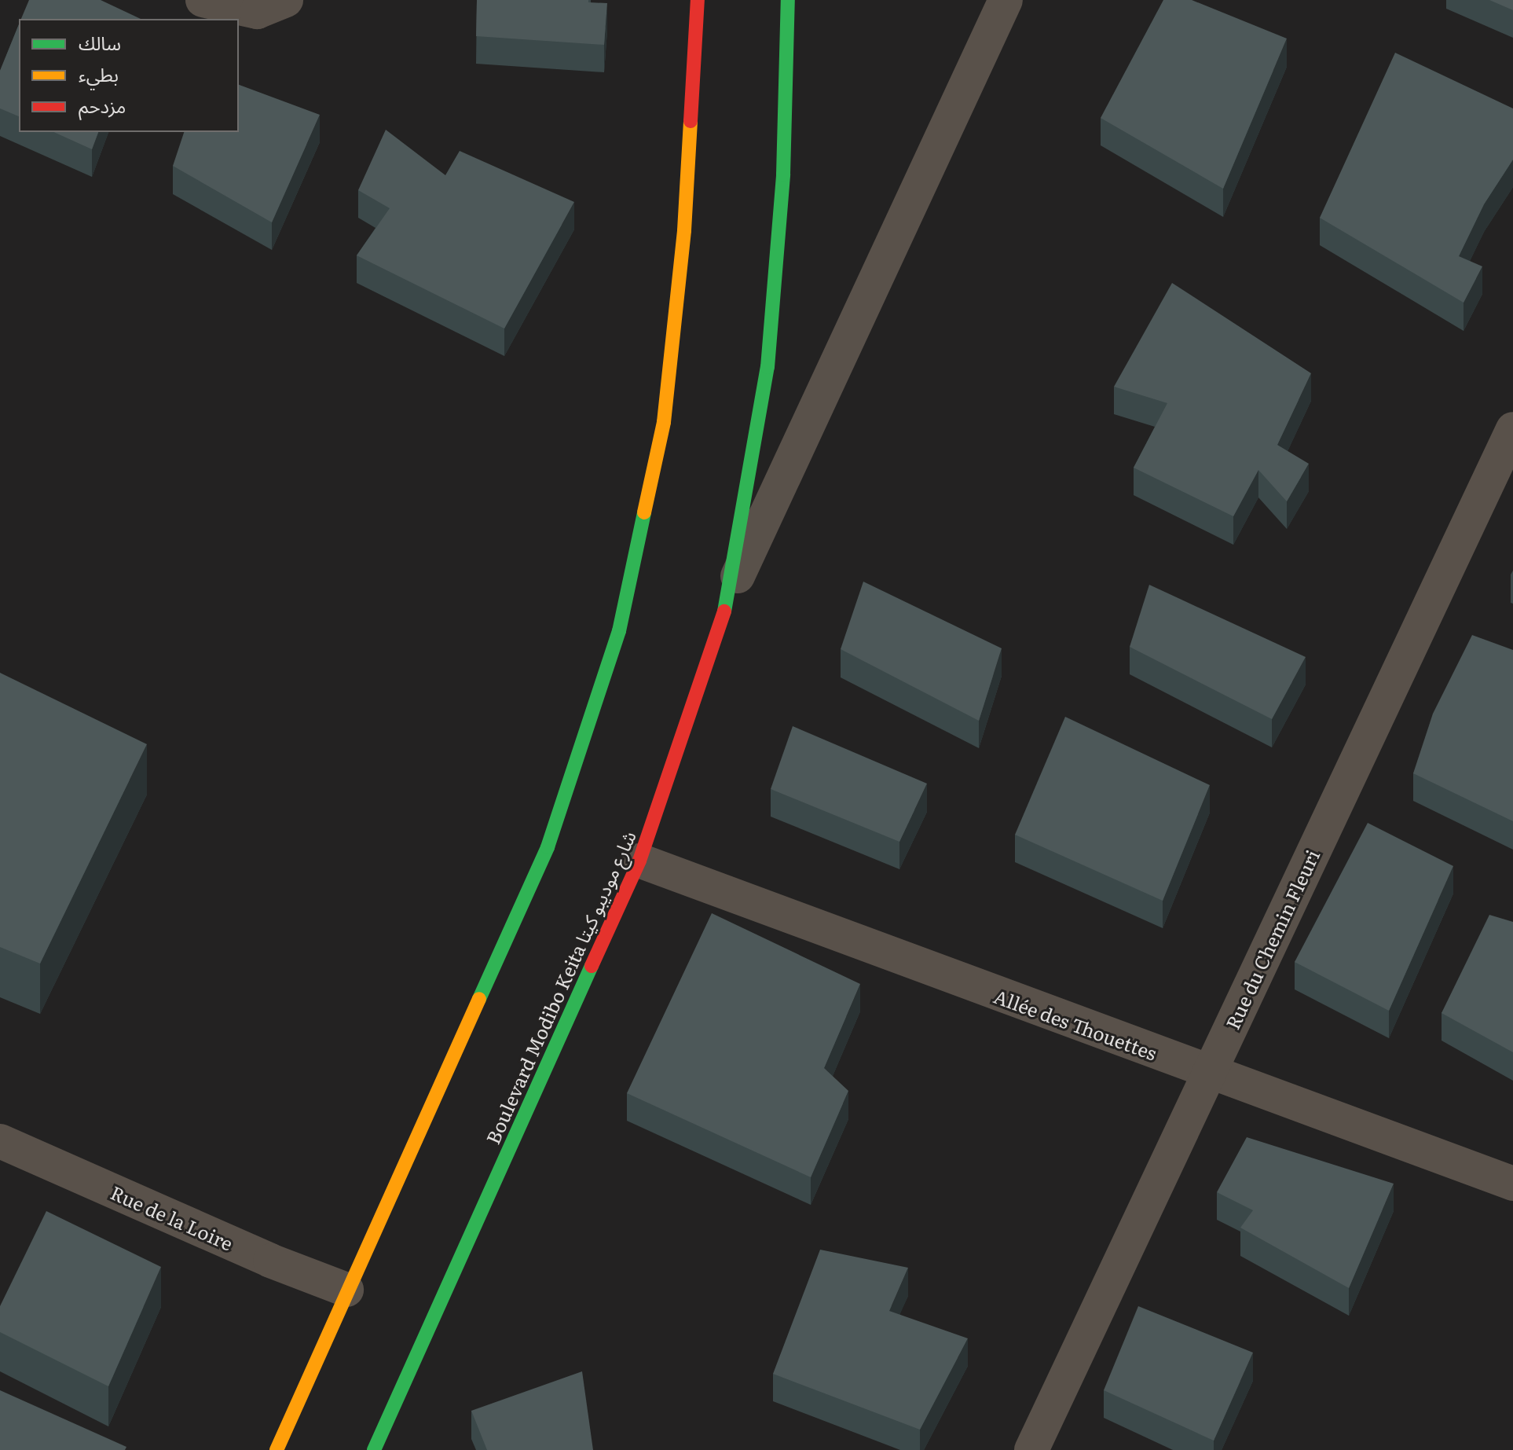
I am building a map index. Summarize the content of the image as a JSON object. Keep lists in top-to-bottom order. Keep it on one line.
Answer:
{"streets":{"main road":["Boulevard Modibo Keita شارع موديبو كيتا"],"street":["Rue du Chemin Fleuri","Allée des Thouettes","Rue de la Loire"]},"crossings":[["Rue du Chemin Fleuri","Allée des Thouettes"],["Boulevard Modibo Keita شارع موديبو كيتا","Allée des Thouettes"]],"legend":["سالك","بطيء","مزدحم"]}
